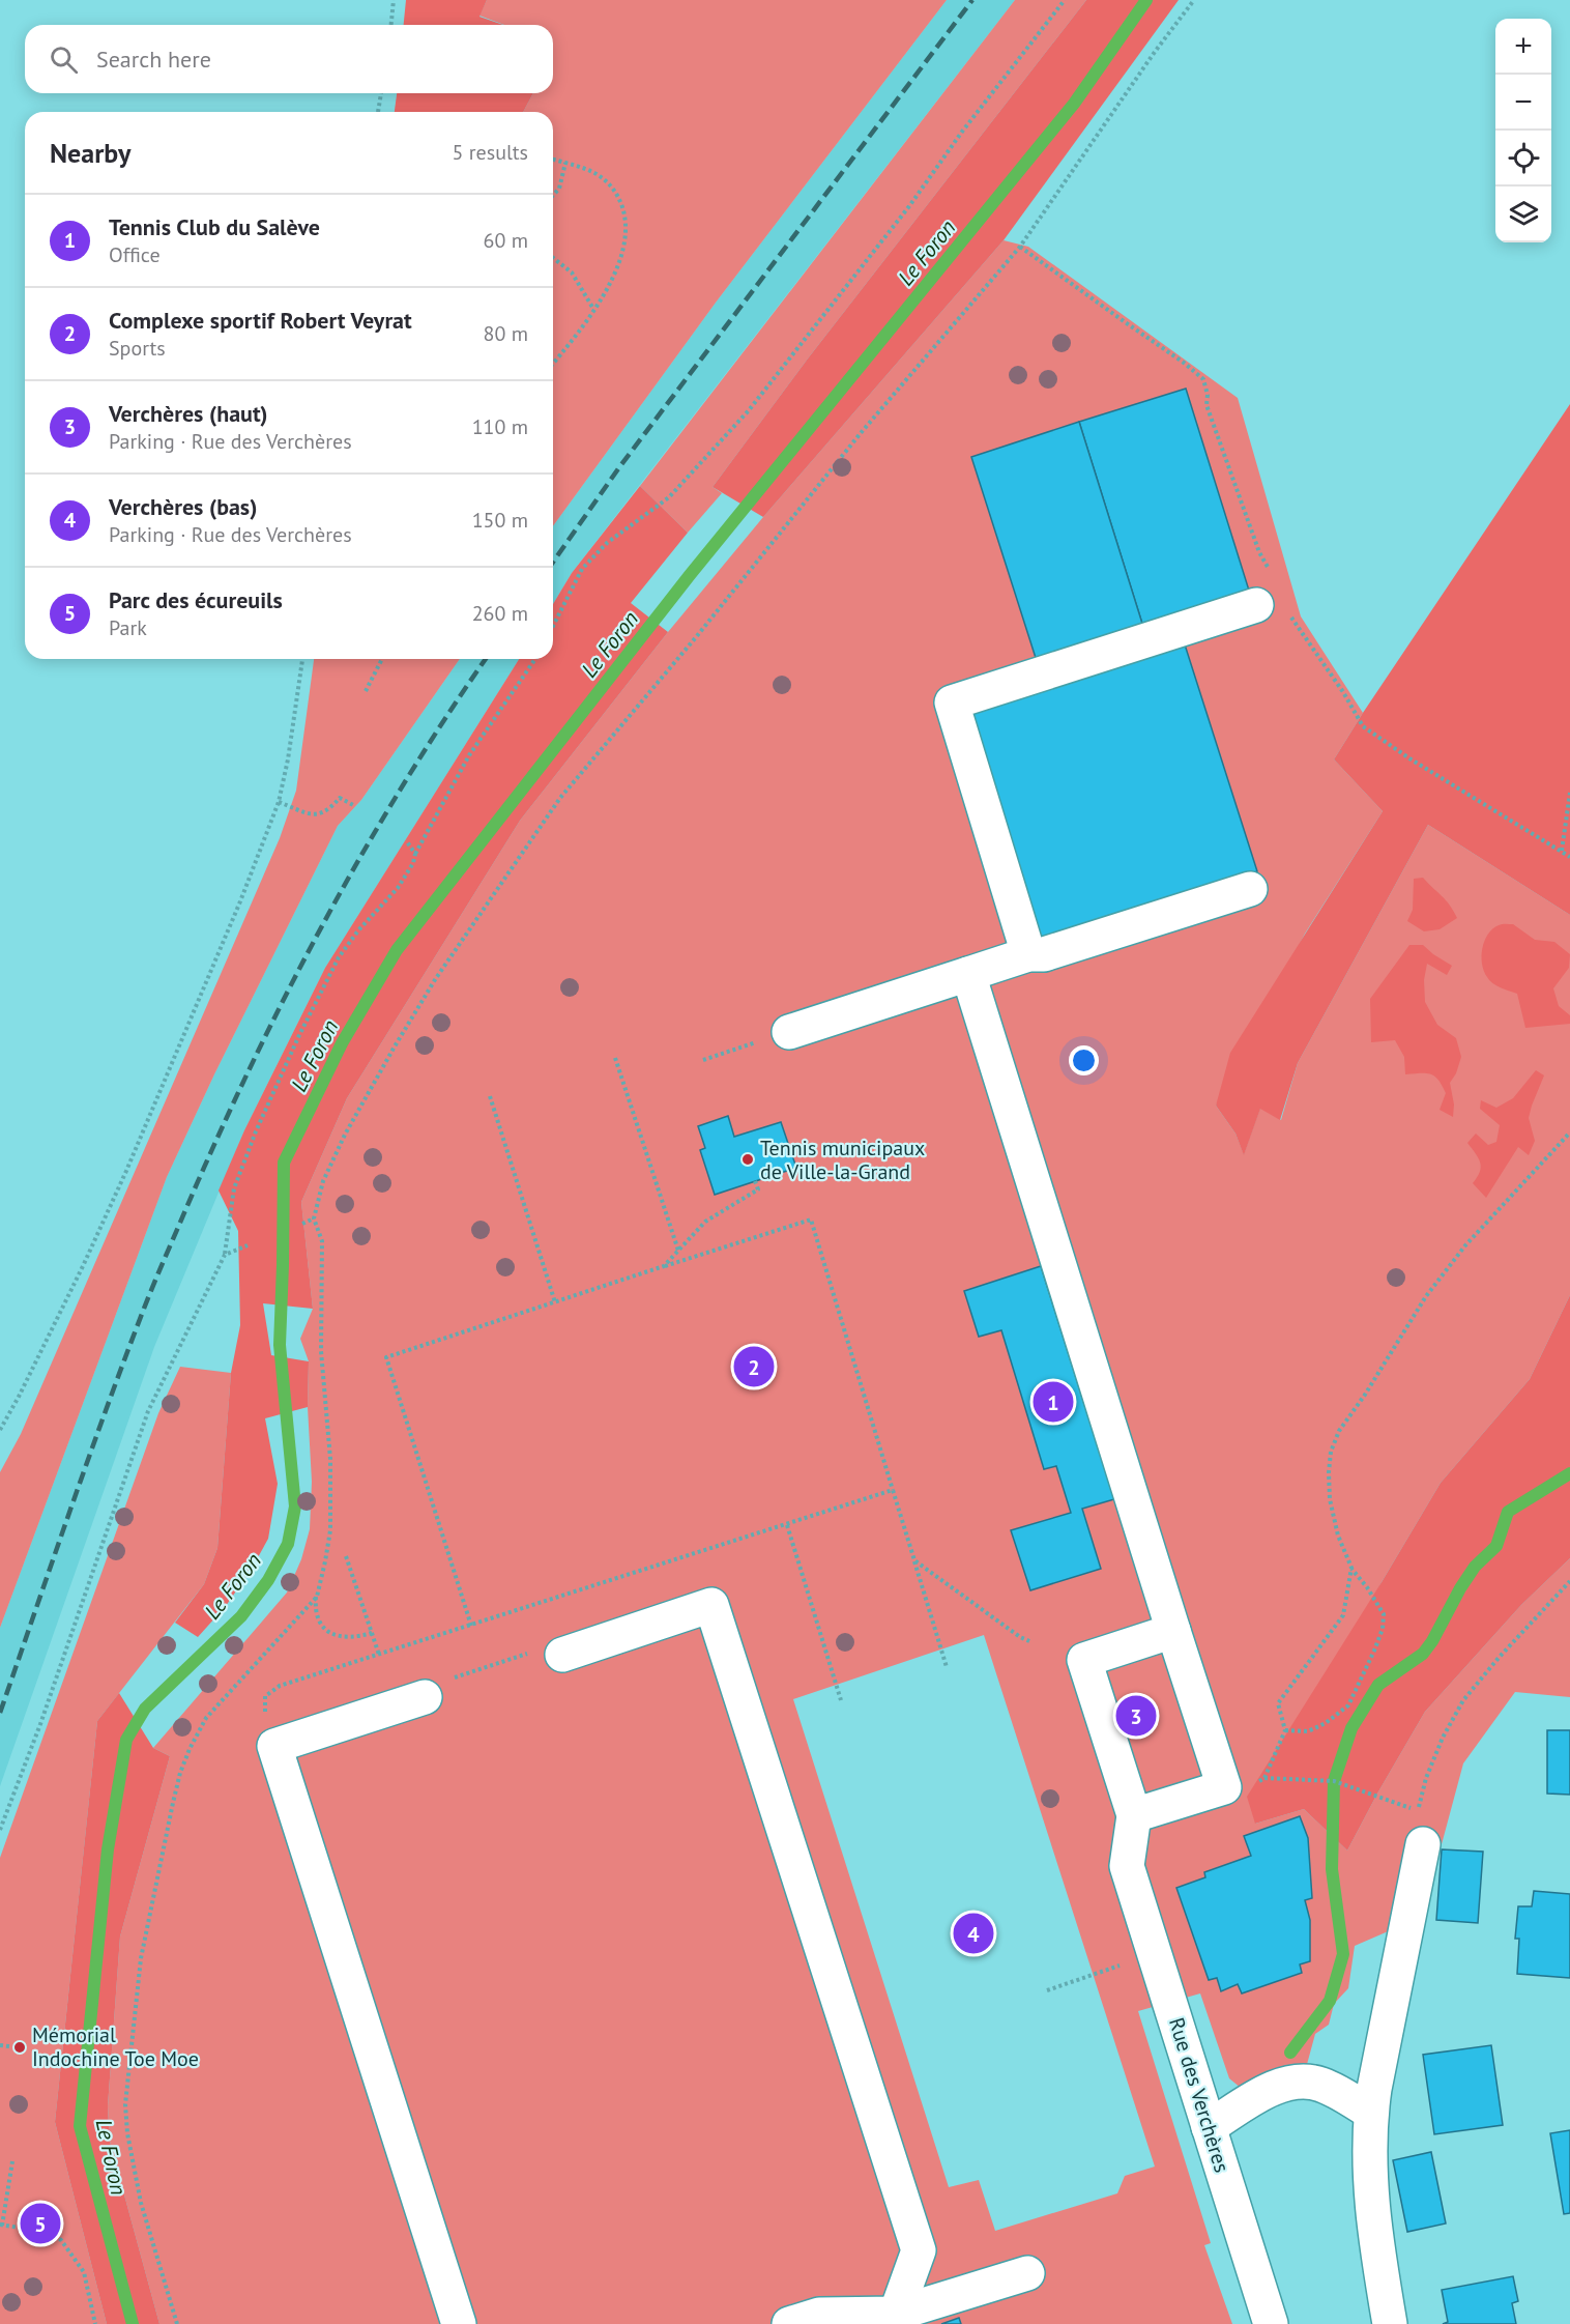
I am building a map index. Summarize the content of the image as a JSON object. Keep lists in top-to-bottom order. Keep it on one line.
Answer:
{"streets":{"street":["Rue des Verchères"]},"water":["Le Foron"],"places":["Tennis municipaux de Ville-la-Grand","Mémorial Indochine Toe Moe"],"page":{"map_buttons":["+","−"],"search":"Search here","heading":["Nearby","5 results"],"list":[{"mark":"1","name":"Tennis Club du Salève","note":"Office","value":"60 m"},{"mark":"2","name":"Complexe sportif Robert Veyrat","note":"Sports","value":"80 m"},{"mark":"3","name":"Verchères (haut)","note":"Parking · Rue des Verchères","value":"110 m"},{"mark":"4","name":"Verchères (bas)","note":"Parking · Rue des Verchères","value":"150 m"},{"mark":"5","name":"Parc des écureuils","note":"Park","value":"260 m"}],"pins":["2","1","3","4","5"]}}
